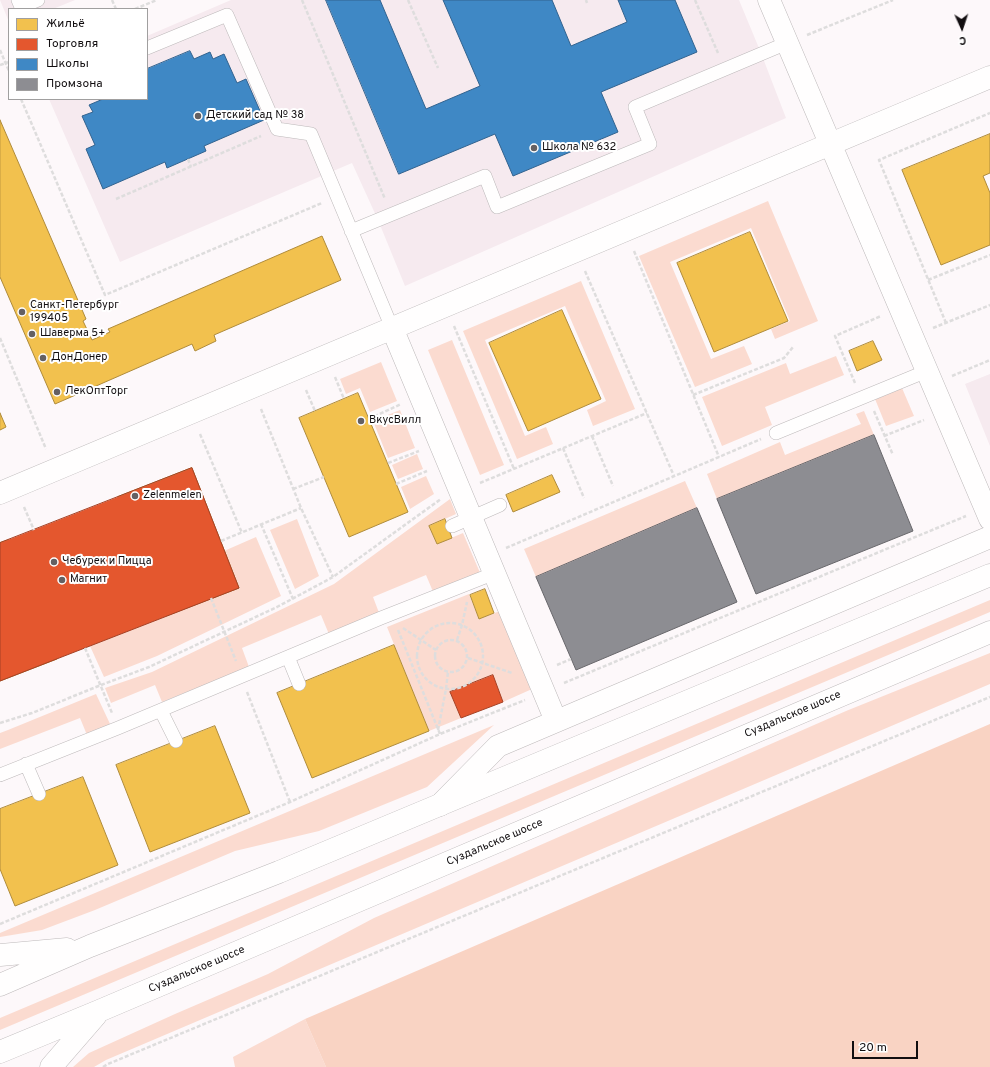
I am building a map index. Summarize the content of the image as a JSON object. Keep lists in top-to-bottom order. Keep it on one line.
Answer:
{"streets":{"street":["Суздальское шоссе"]},"places":["Детский сад № 38","Школа № 632","Санкт-Петербург 199405","Шаверма 5+","ДонДонер","ЛекОптТорг","ВкусВилл","Zelenmelen","Чебурек и Пицца","Магнит"],"legend":["Жильё","Торговля","Школы","Промзона"],"scale_bar":"20 m","north":"bottom"}
